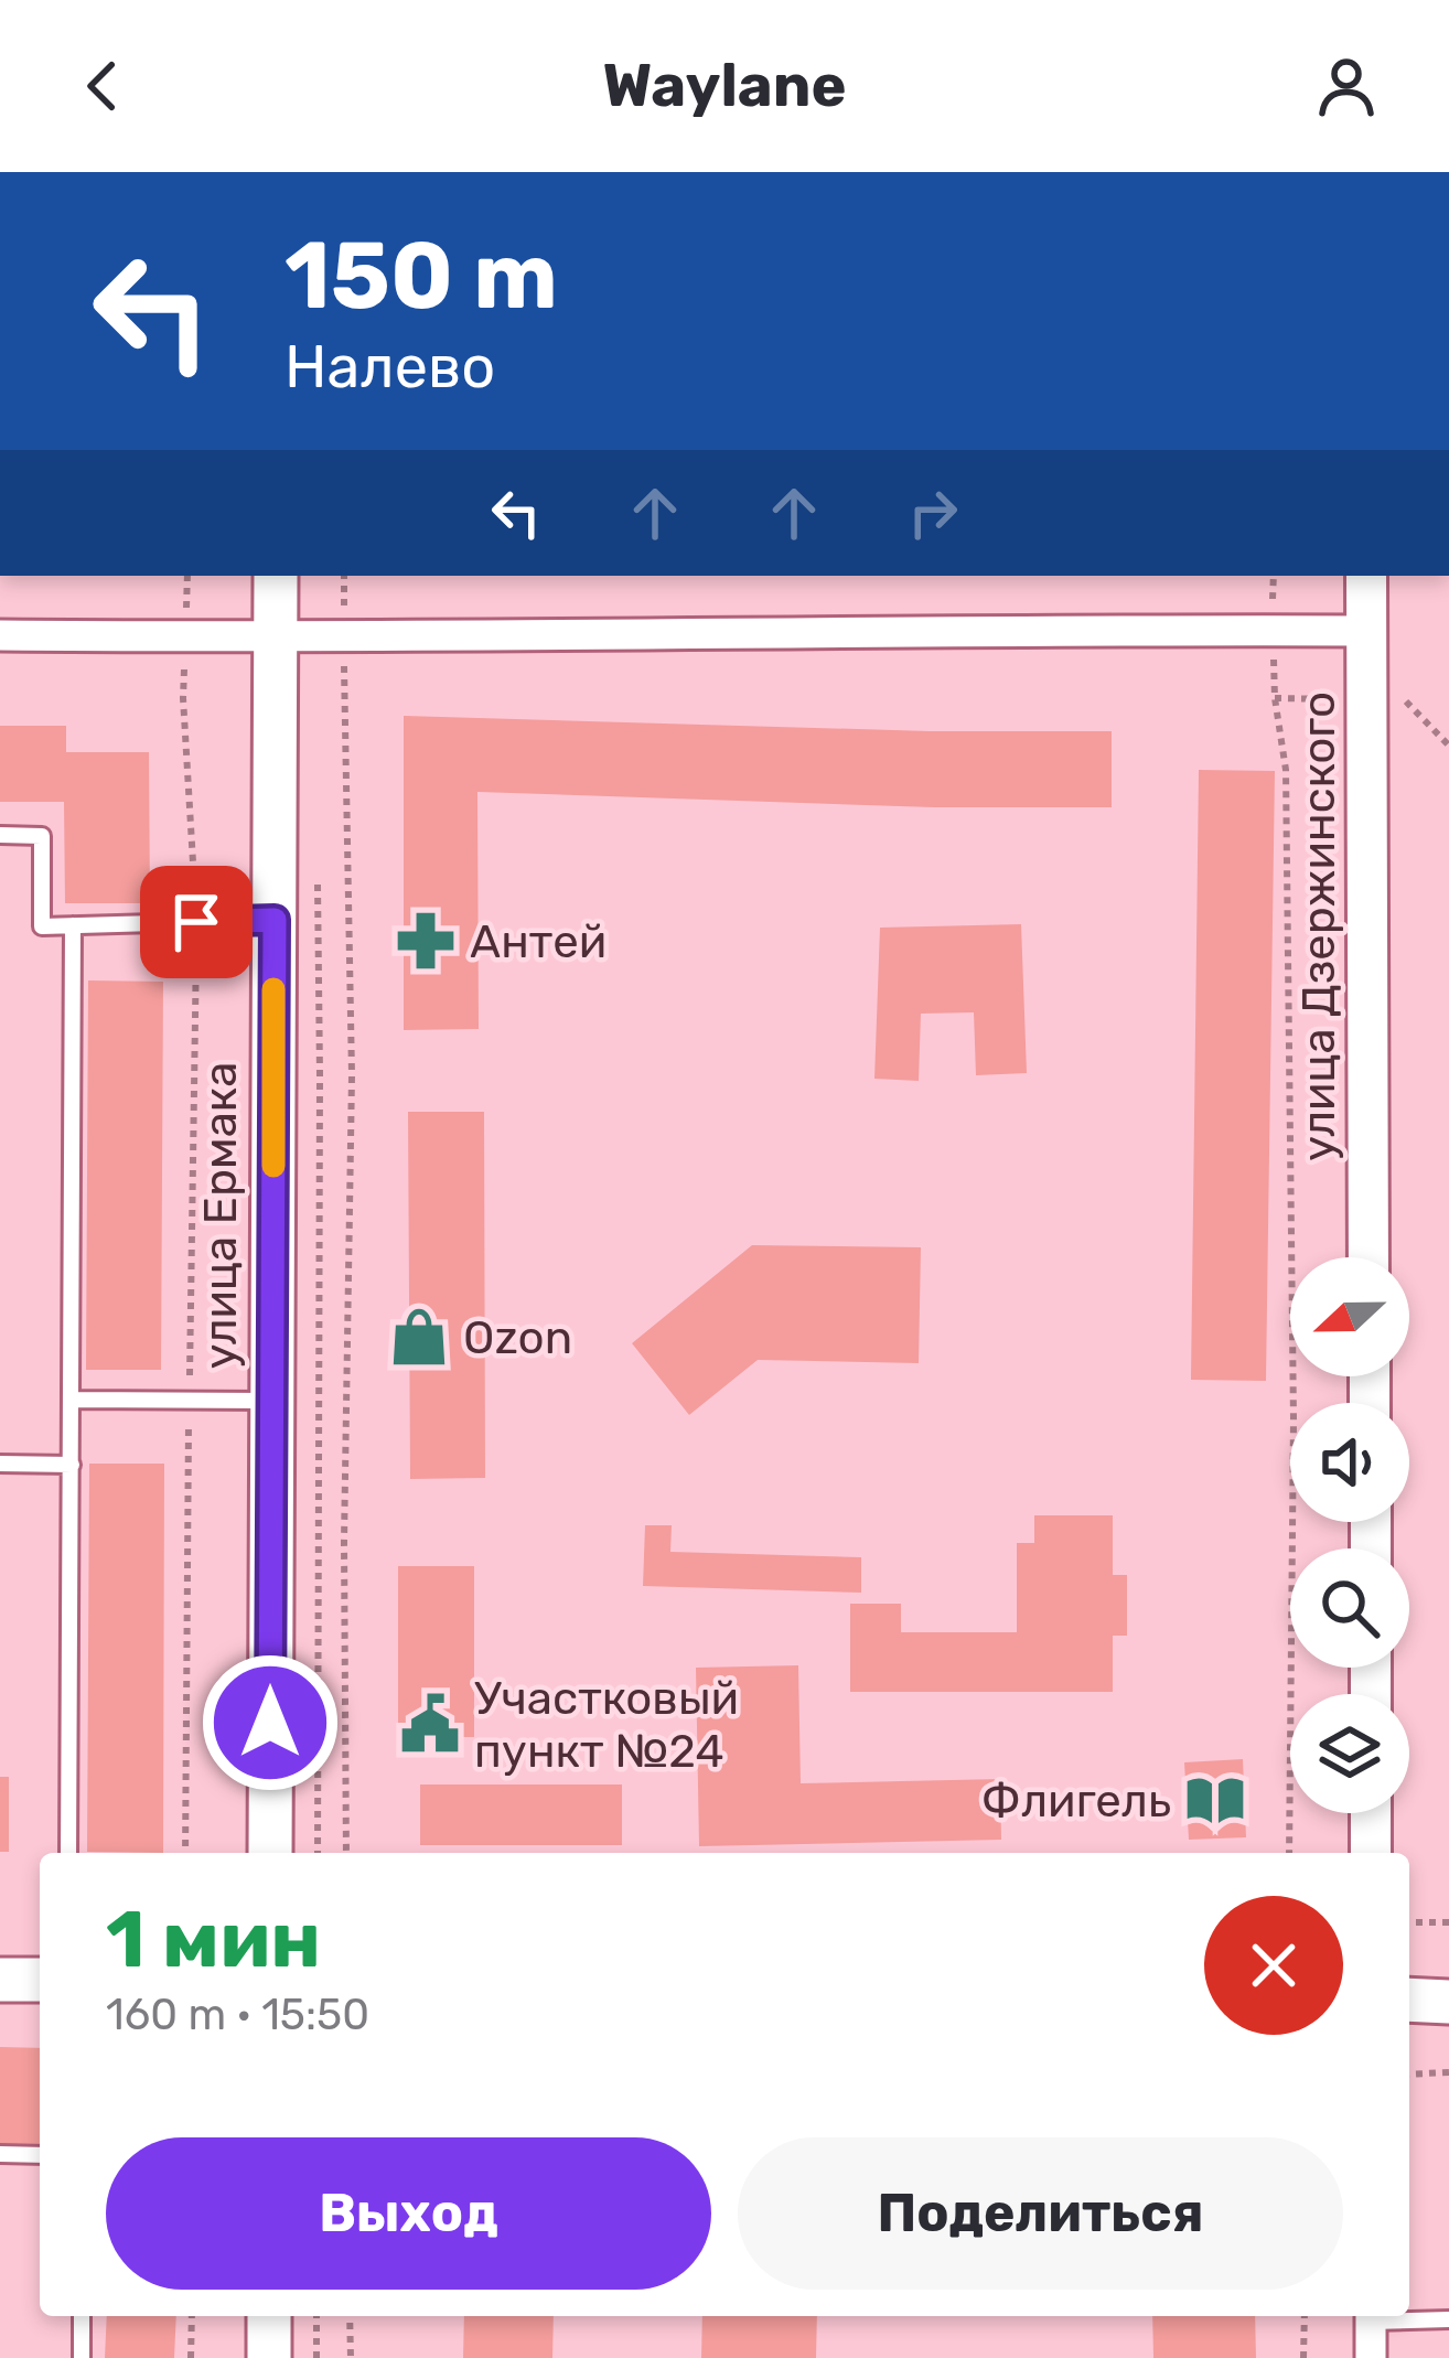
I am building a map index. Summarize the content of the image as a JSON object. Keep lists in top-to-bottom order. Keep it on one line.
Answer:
{"streets":{"main road":["улица Ермака"],"street":["улица Дзержинского"]},"places":{"pharmacy":["Антей"],"shop":["Ozon"],"public building":["Участковый пункт №24"],"library":["Флигель"]},"north":"left","page":{"header":"Waylane","turn":["150 m","Налево"],"heading":["1 мин","160 m · 15:50"],"buttons":["Выход","Поделиться"]}}
